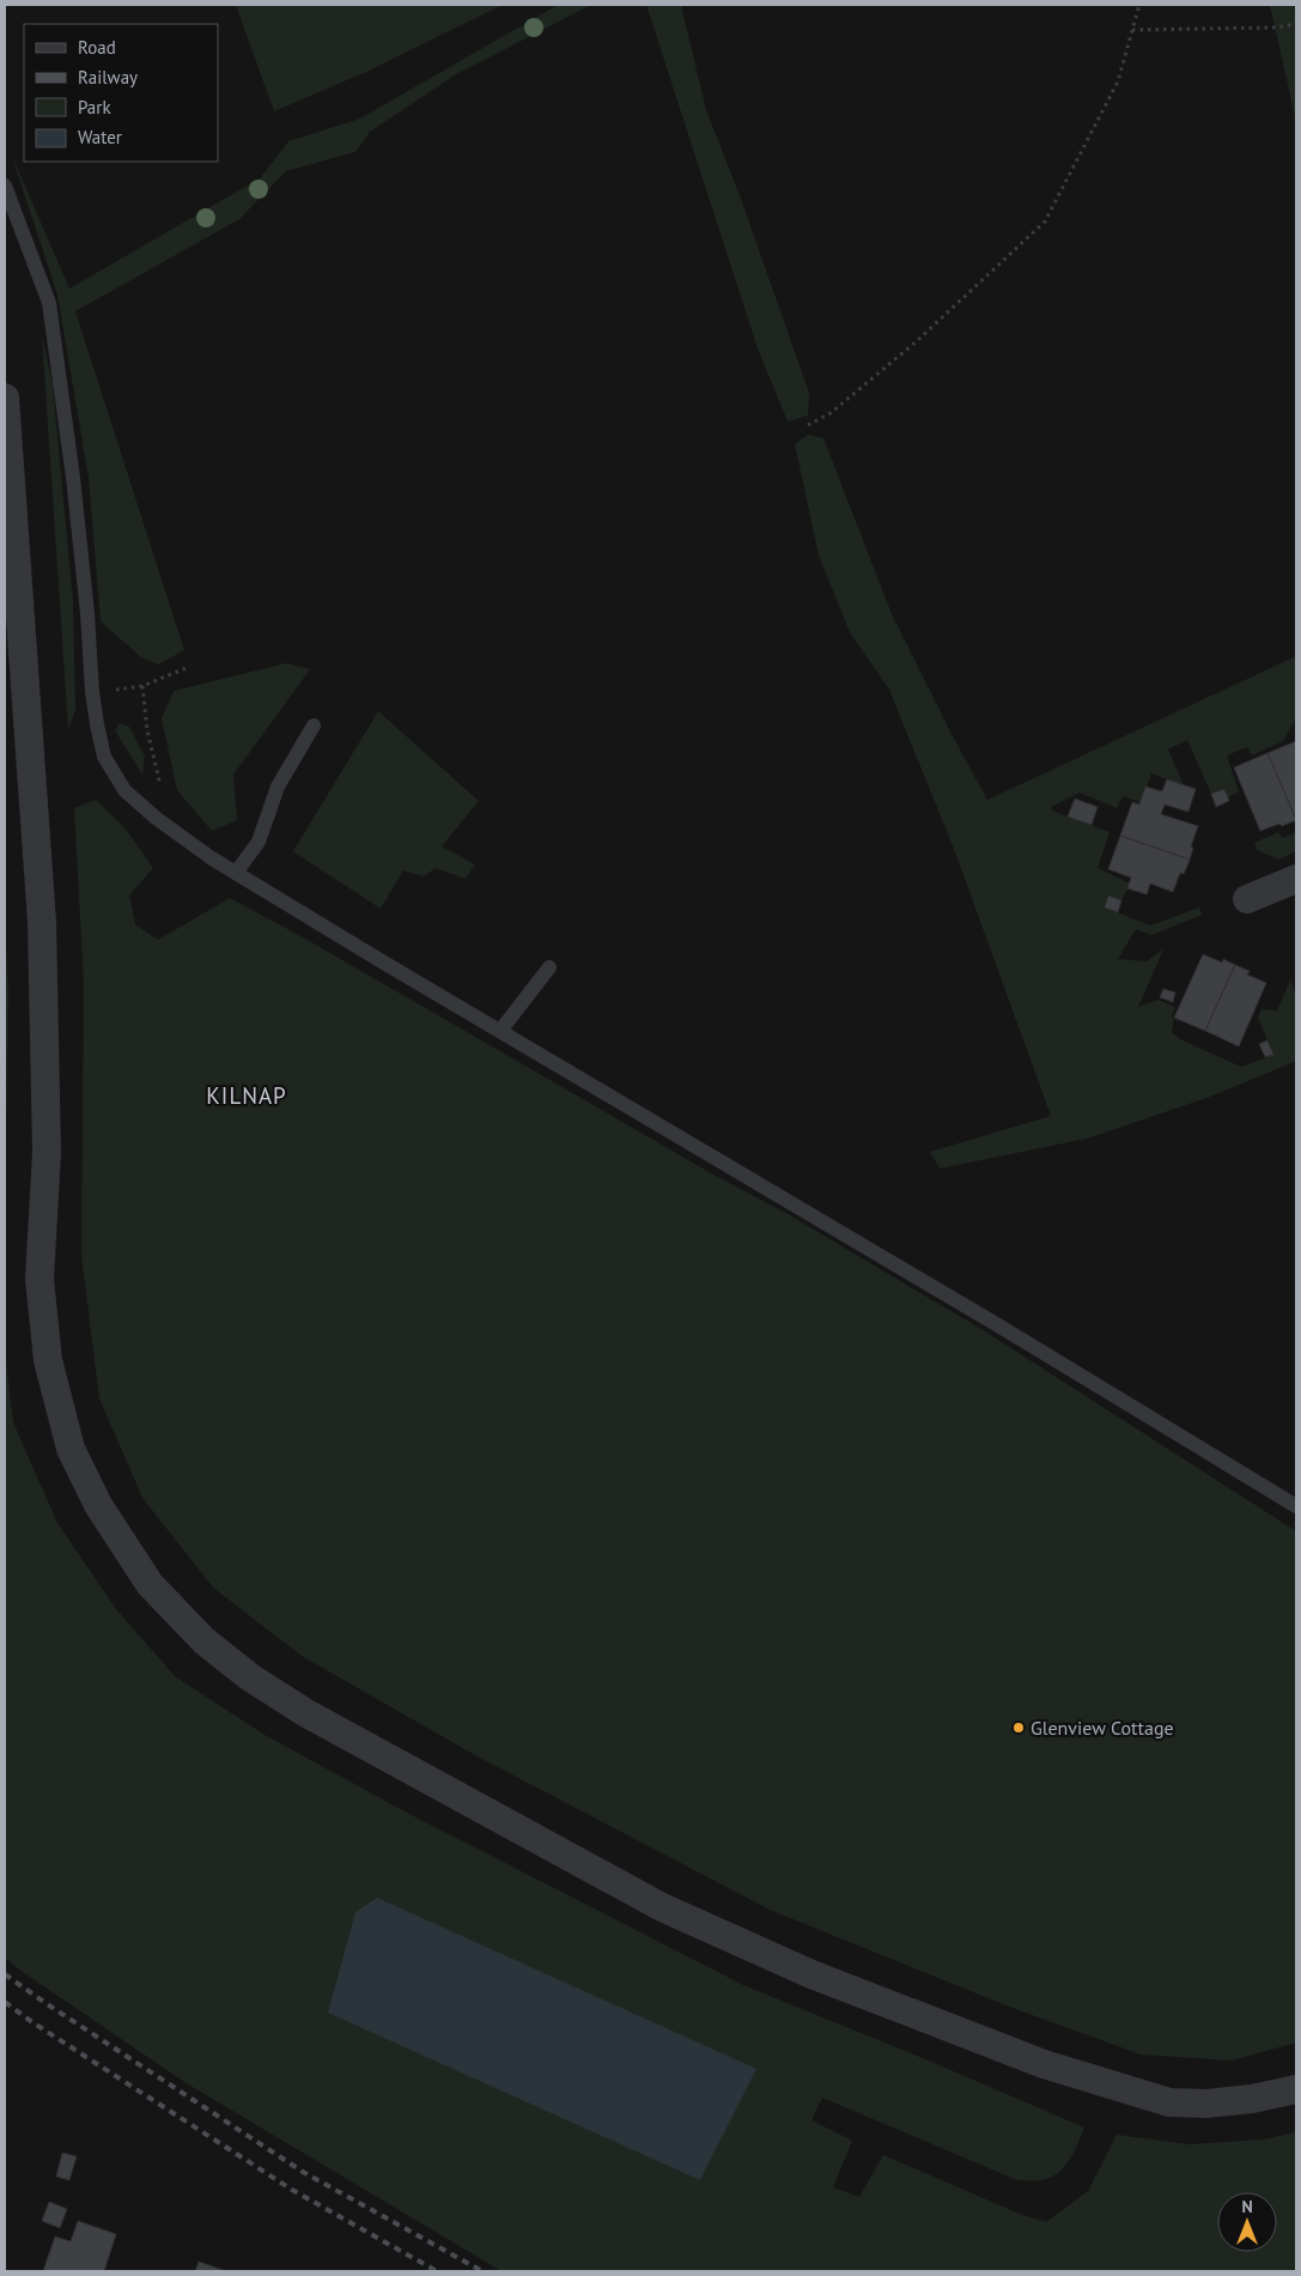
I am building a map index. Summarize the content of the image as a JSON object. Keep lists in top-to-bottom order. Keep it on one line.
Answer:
{"districts":["KILNAP"],"places":["Glenview Cottage"],"legend":["Road","Railway","Park","Water"],"north":"top"}
